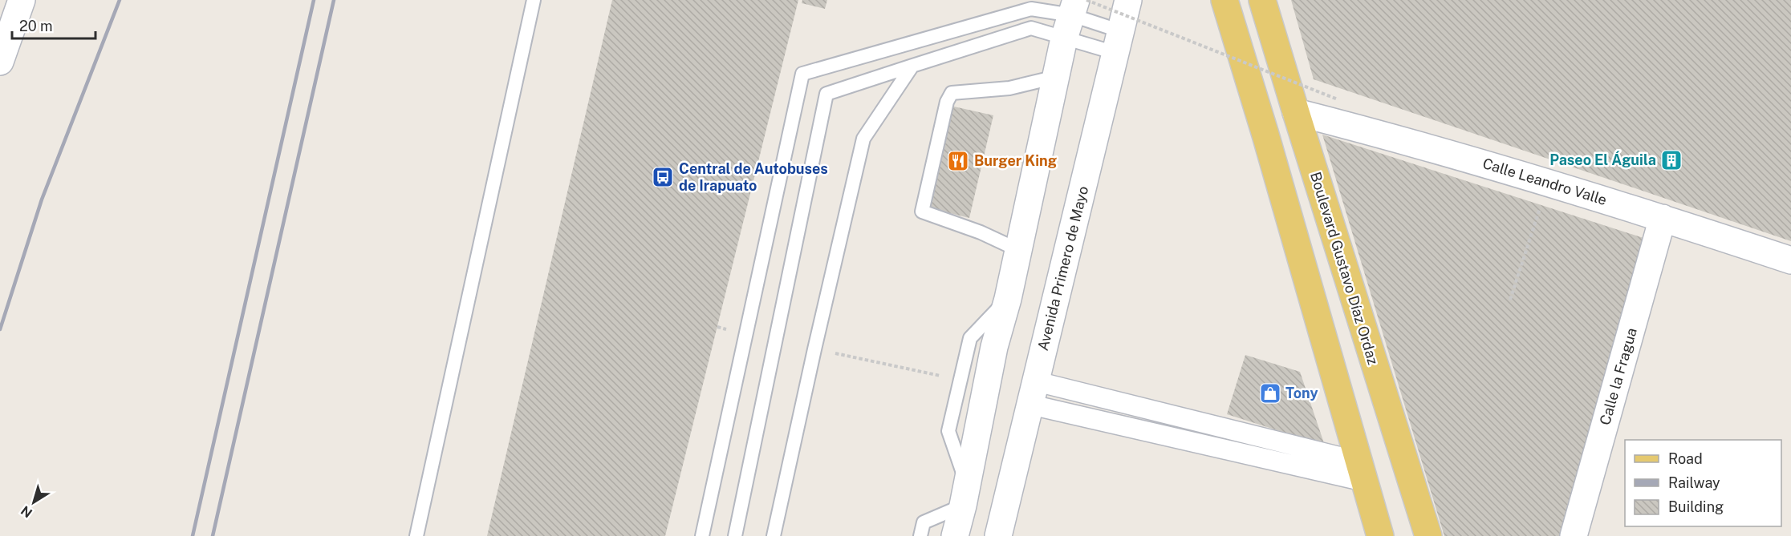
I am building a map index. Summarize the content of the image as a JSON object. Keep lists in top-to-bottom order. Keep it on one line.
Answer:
{"streets":{"main road":["Boulevard Gustavo Díaz Ordaz"],"street":["Calle Leandro Valle","Avenida Primero de Mayo","Calle la Fragua"]},"crossings":[["Calle Leandro Valle","Boulevard Gustavo Díaz Ordaz"],["Calle Leandro Valle","Calle la Fragua"]],"places":{"building":["Paseo El Águila"],"restaurant":["Burger King"],"bus stop":["Central de Autobuses de Irapuato"],"shop":["Tony"]},"legend":["Road","Railway","Building"],"scale_bar":"20 m","north":"bottom left"}
